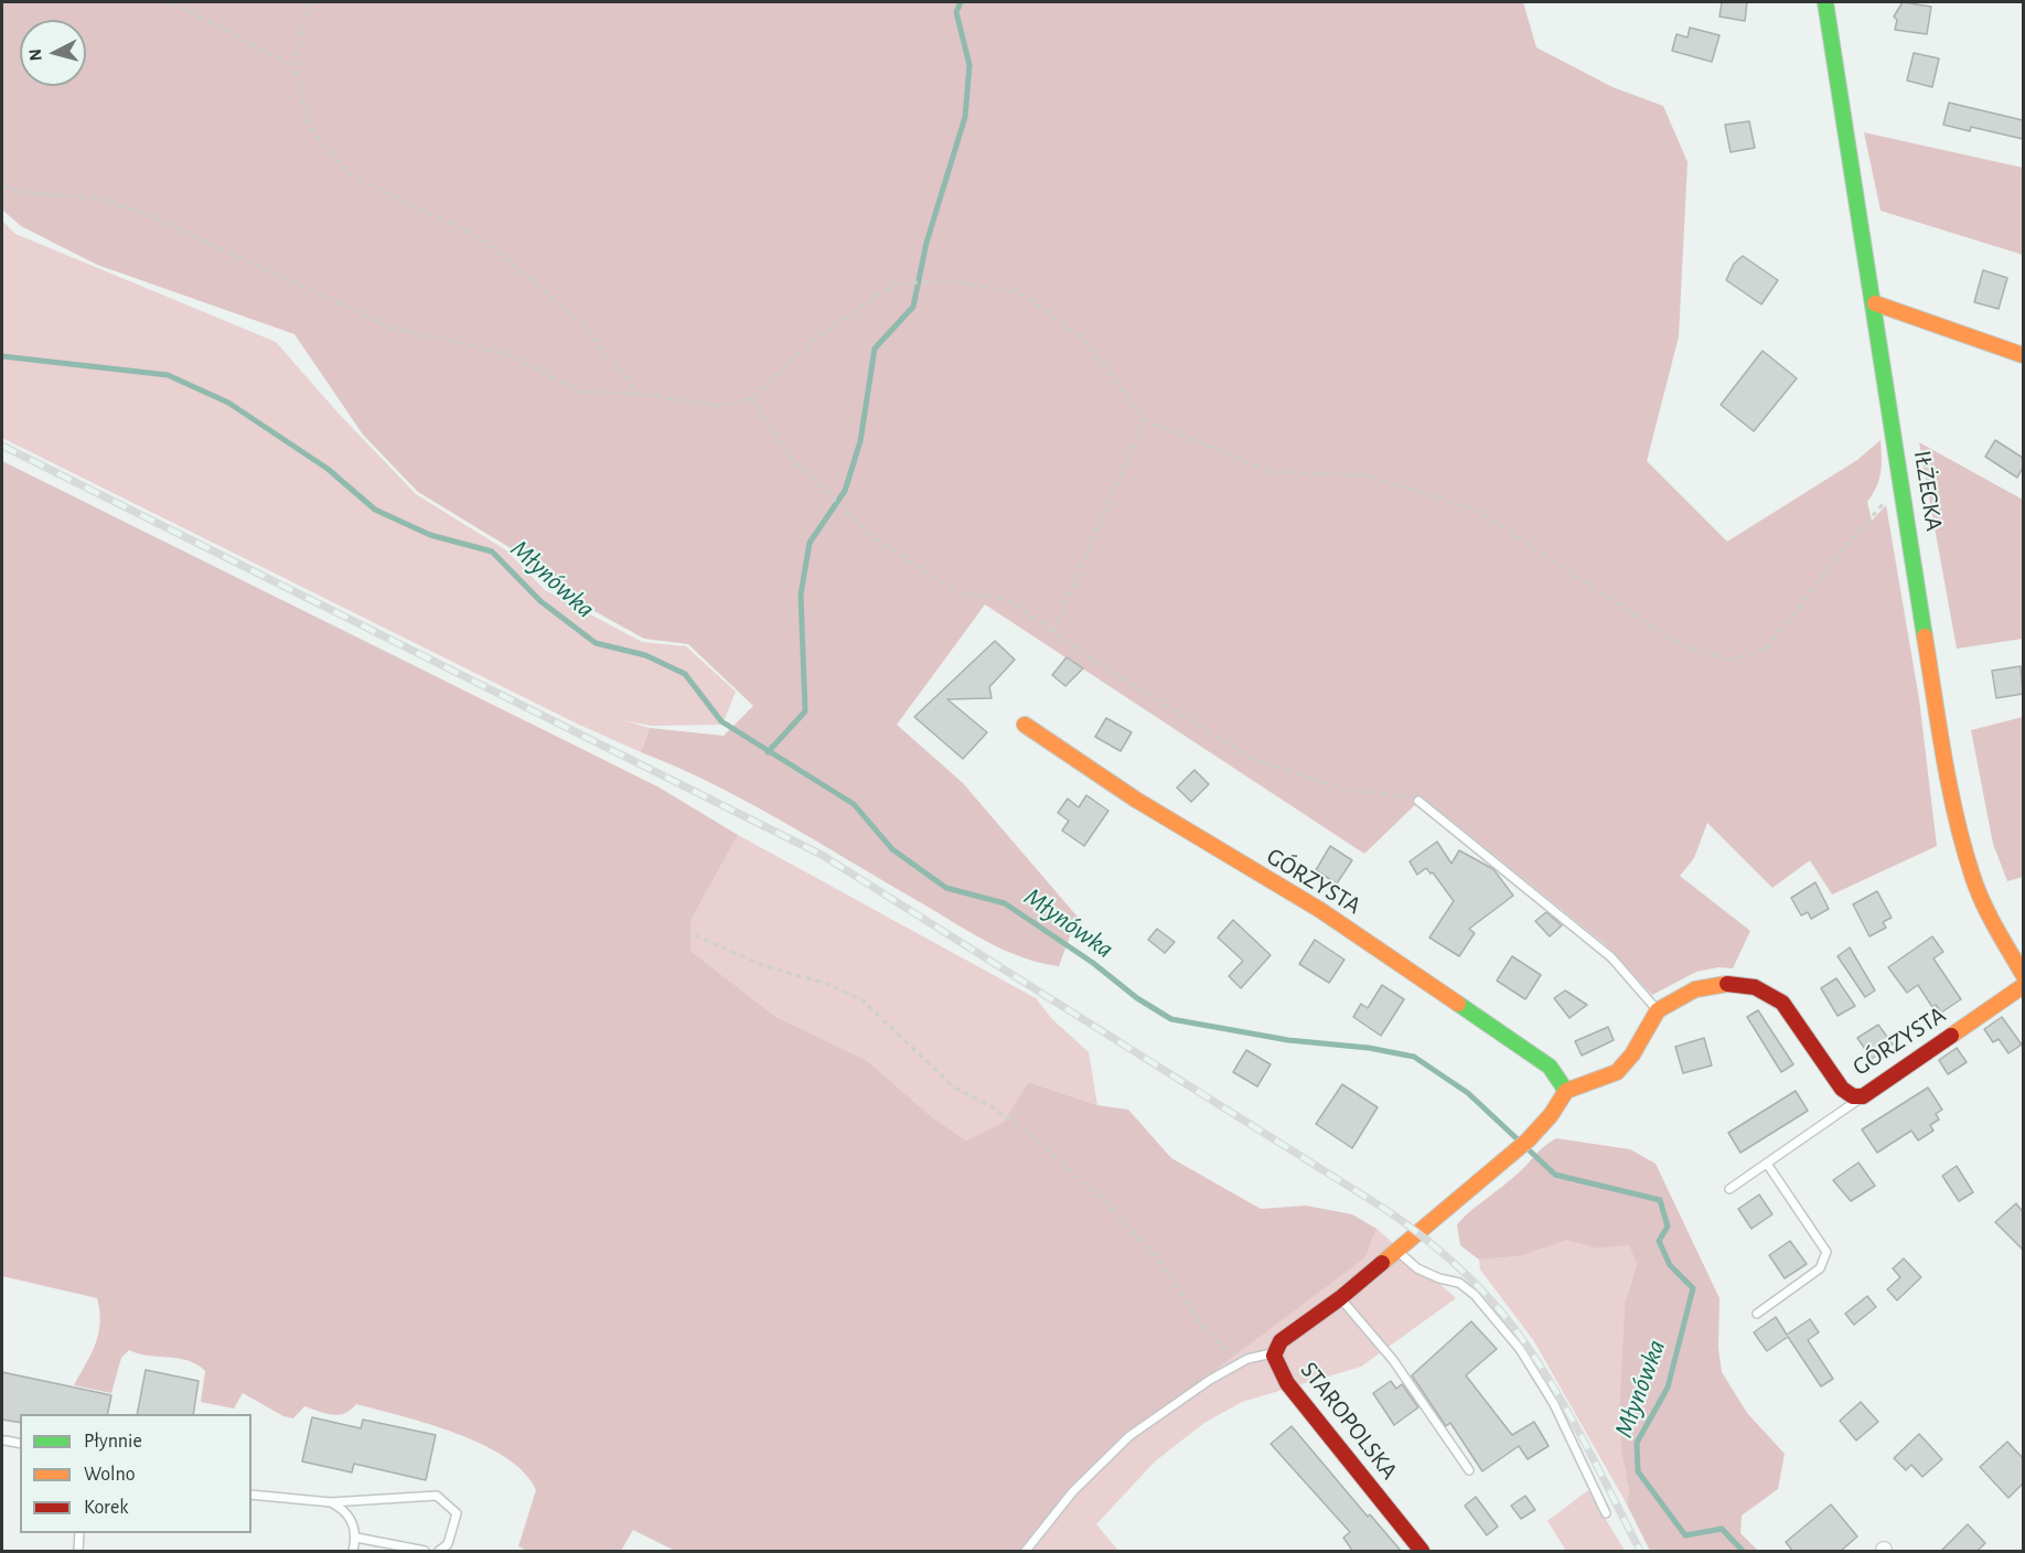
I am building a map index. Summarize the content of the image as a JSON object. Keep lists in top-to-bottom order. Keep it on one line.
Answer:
{"streets":{"street":["IŁŻECKA","GÓRZYSTA","STAROPOLSKA"]},"water":["Młynówka"],"legend":["Płynnie","Wolno","Korek"],"north":"left"}
